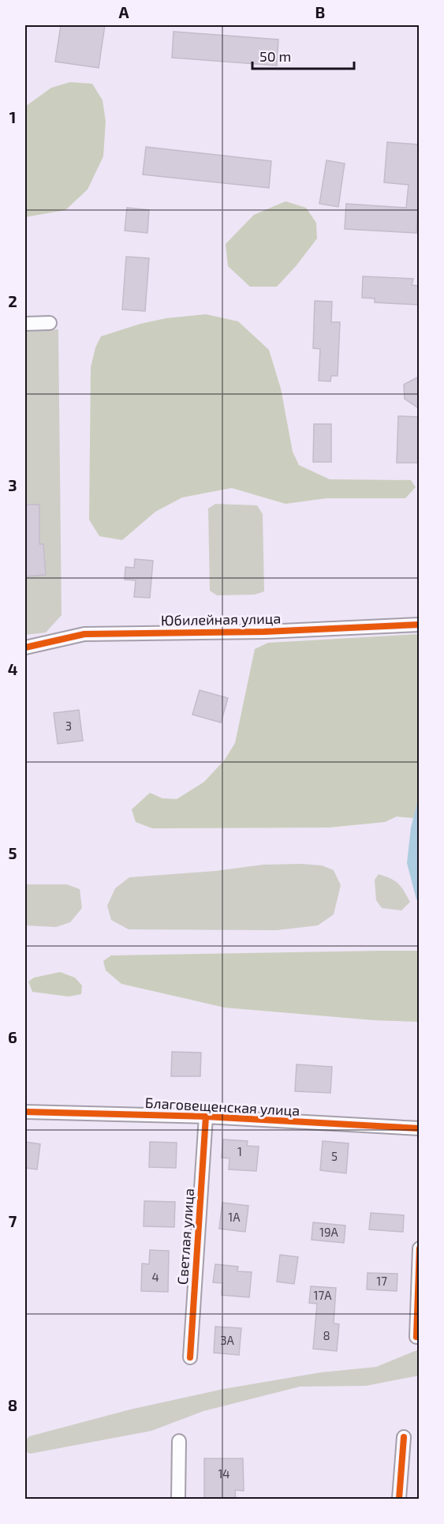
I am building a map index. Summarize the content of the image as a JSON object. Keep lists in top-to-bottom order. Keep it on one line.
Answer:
{"streets":{"street":["Юбилейная улица","Благовещенская улица","Светлая улица"]},"crossings":[["Благовещенская улица","Светлая улица"]],"house_numbers":["3","1","5","1А","19А","4","17","17А","8","3А","14"],"scale_bar":"50 m","grid":{"columns":["A","B"],"rows":["1","2","3","4","5","6","7","8"]}}
